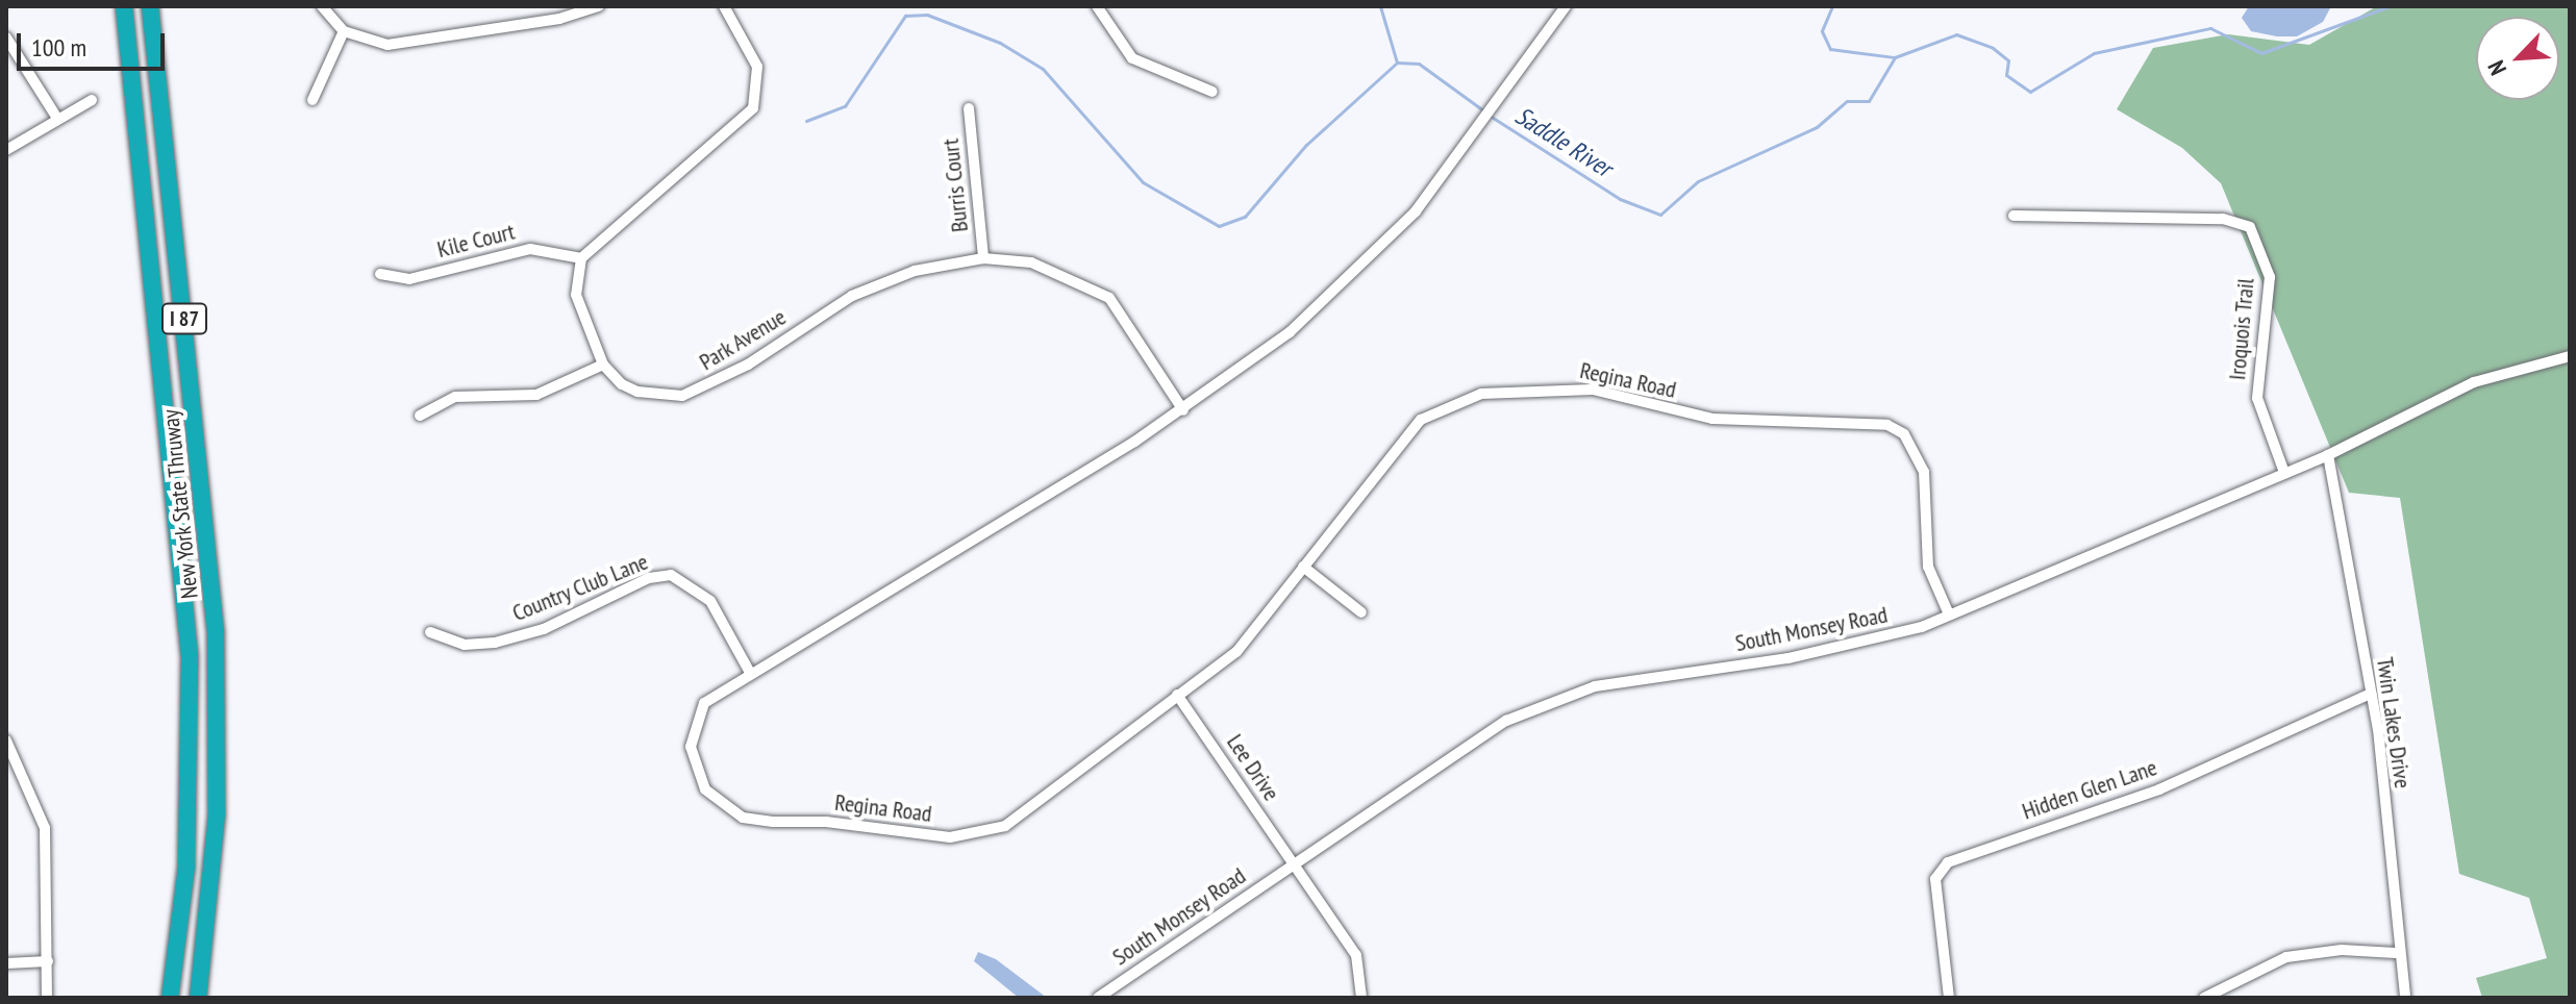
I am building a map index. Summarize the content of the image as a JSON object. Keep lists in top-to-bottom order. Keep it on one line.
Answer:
{"streets":{"highway":["I 87","New York State Thruway"],"street":["Burris Court","Kile Court","Iroquois Trail","Park Avenue","Regina Road","Country Club Lane","South Monsey Road","Twin Lakes Drive","Lee Drive","Hidden Glen Lane"]},"crossings":[["Burris Court","Park Avenue"],["Iroquois Trail","South Monsey Road"],["Park Avenue","Regina Road"],["Regina Road","Country Club Lane"],["Regina Road","South Monsey Road"],["Regina Road","Lee Drive"],["South Monsey Road","Twin Lakes Drive"],["South Monsey Road","Lee Drive"],["Twin Lakes Drive","Hidden Glen Lane"]],"water":["Saddle River"],"scale_bar":"100 m","north":"bottom left"}
